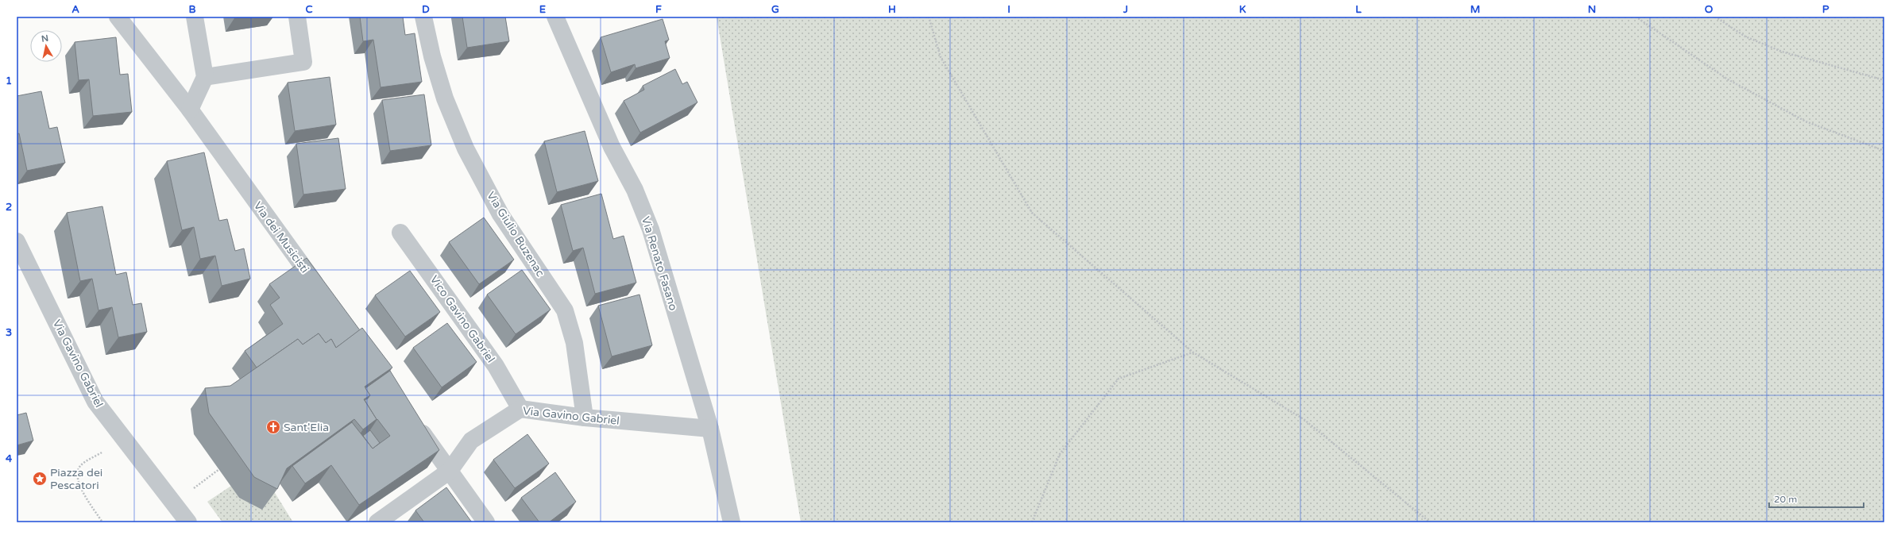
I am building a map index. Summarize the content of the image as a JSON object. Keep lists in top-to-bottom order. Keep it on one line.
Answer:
{"streets":{"street":["Via Giulio Buzenac","Via dei Musicisti","Via Renato Fasano","Vico Gavino Gabriel","Via Gavino Gabriel"]},"crossings":[["Via Giulio Buzenac","Via Gavino Gabriel"],["Via Renato Fasano","Via Gavino Gabriel"],["Vico Gavino Gabriel","Via Gavino Gabriel"]],"places":{"church":["Sant'Elia"],"place":["Piazza dei Pescatori"]},"scale_bar":"20 m","north":"top","grid":{"columns":["A","B","C","D","E","F","G","H","I","J","K","L","M","N","O","P"],"rows":["1","2","3","4"]}}
